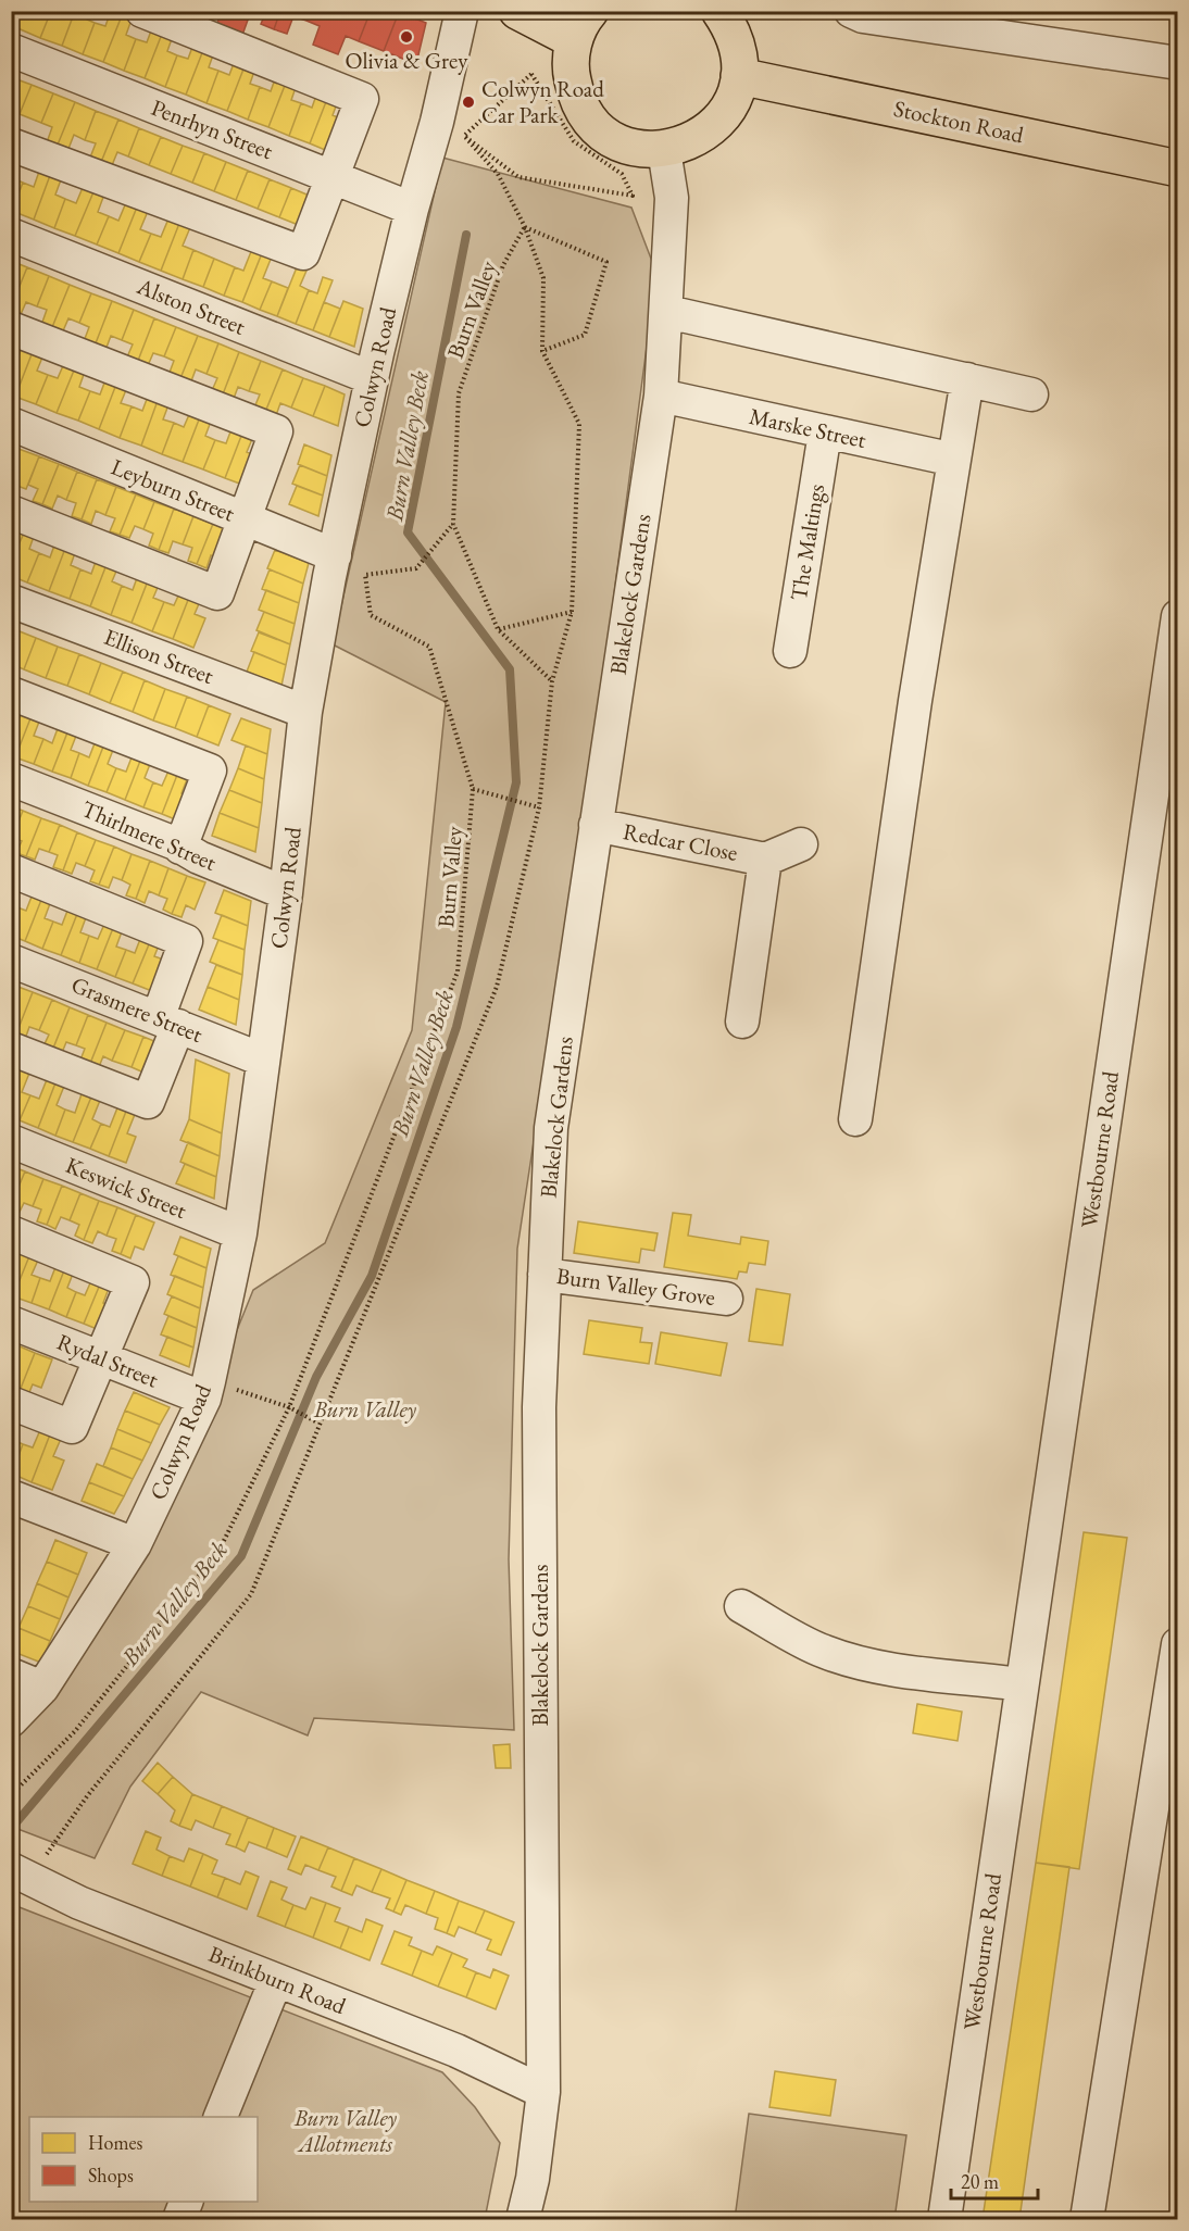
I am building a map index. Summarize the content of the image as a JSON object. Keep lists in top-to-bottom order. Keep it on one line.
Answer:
{"streets":{"main road":["Stockton Road"],"street":["Penrhyn Street","Alston Street","Colwyn Road","Marske Street","Leyburn Street","The Maltings","Blakelock Gardens","Ellison Street","Thirlmere Street","Redcar Close","Grasmere Street","Westbourne Road","Keswick Street","Burn Valley Grove","Rydal Street","Brinkburn Road"],"path":["Burn Valley"]},"crossings":[["Penrhyn Street","Colwyn Road"],["Alston Street","Colwyn Road"],["Colwyn Road","Leyburn Street"],["Colwyn Road","Ellison Street"],["Colwyn Road","Thirlmere Street"],["Colwyn Road","Grasmere Street"],["Colwyn Road","Keswick Street"],["Colwyn Road","Rydal Street"],["Marske Street","The Maltings"],["Marske Street","Blakelock Gardens"],["Blakelock Gardens","Redcar Close"],["Blakelock Gardens","Burn Valley Grove"],["Blakelock Gardens","Brinkburn Road"]],"water":["Burn Valley Beck"],"parks":["Burn Valley","Burn Valley Allotments"],"places":["Olivia & Grey","Colwyn Road Car Park"],"legend":["Homes","Shops"],"scale_bar":"20 m"}
